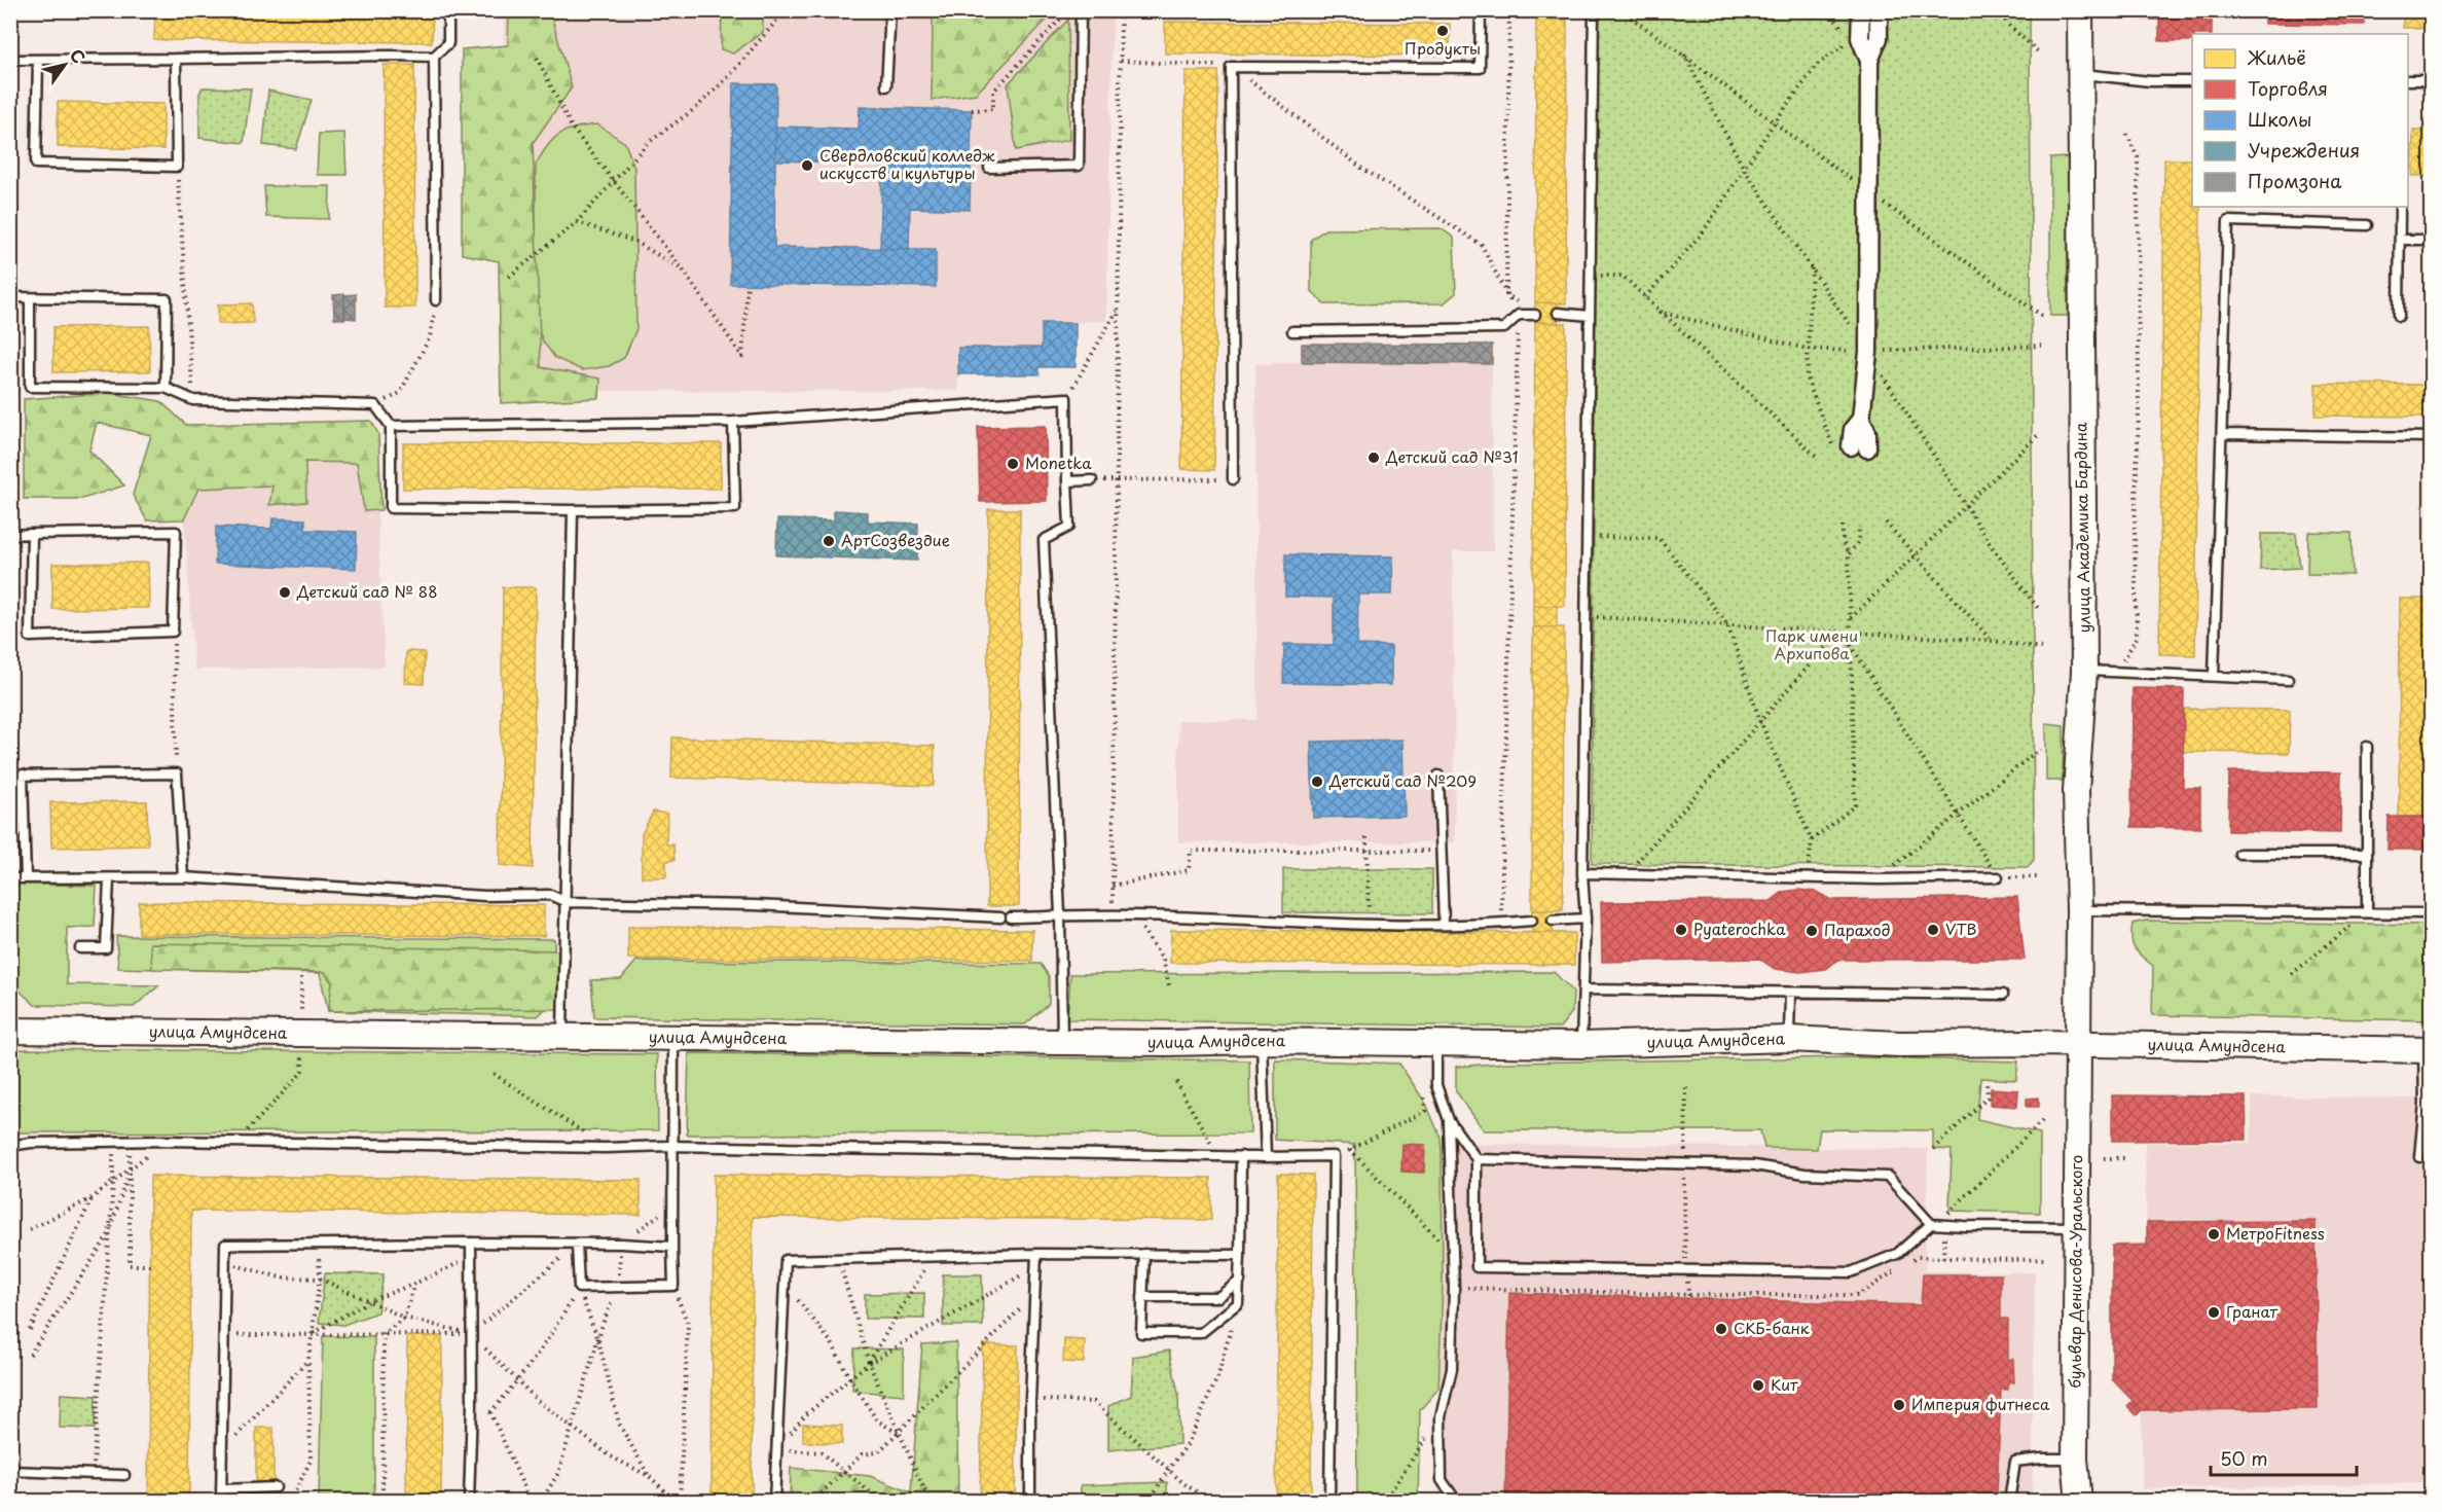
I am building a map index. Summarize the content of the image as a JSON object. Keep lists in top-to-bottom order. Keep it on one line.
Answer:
{"streets":{"main road":["улица Академика Бардина","улица Амундсена","бульвар Денисова-Уральского"]},"crossings":[["улица Академика Бардина","улица Амундсена"],["улица Академика Бардина","бульвар Денисова-Уральского"],["улица Амундсена","бульвар Денисова-Уральского"]],"parks":["Парк имени Архипова"],"places":["Продукты","Свердловский колледж искусств и культуры","Детский сад №31","Monetka","АртСозвездие","Детский сад № 88","Детский сад №209","Pyaterochka","VTB","Параход","МетроFitness","Гранат","СКБ-банк","Кит","Империя фитнеса"],"legend":["Жильё","Торговля","Школы","Учреждения","Промзона"],"scale_bar":"50 m","north":"top right"}
